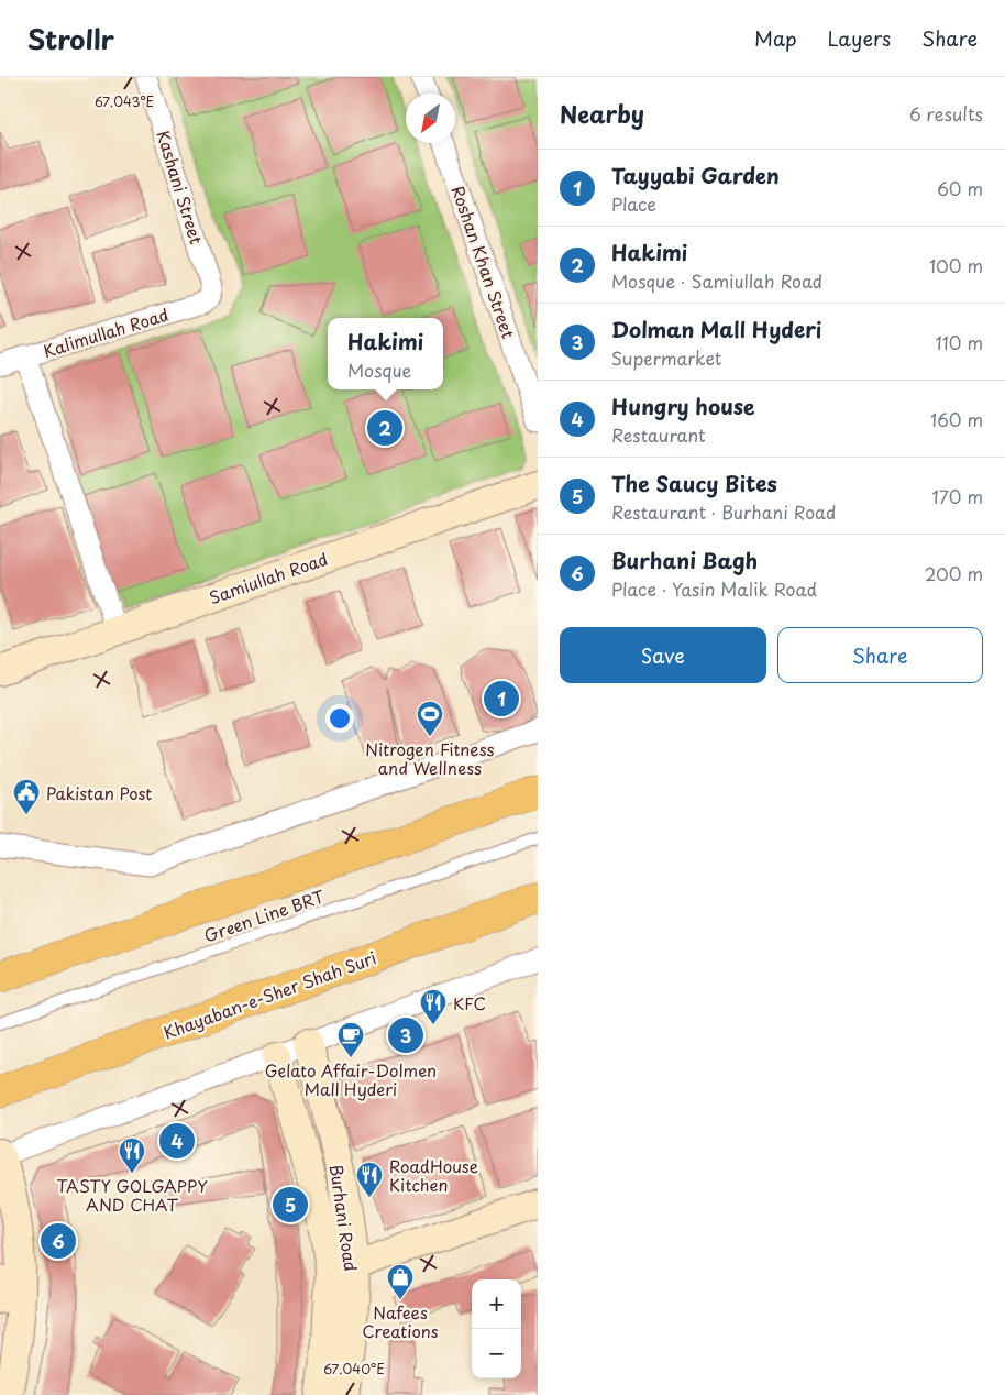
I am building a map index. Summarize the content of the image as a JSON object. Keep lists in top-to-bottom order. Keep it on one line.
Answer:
{"streets":{"main road":["Khayaban-e-Sher Shah Suri"],"street":["Kashani Street","Roshan Khan Street","Kalimullah Road","Samiullah Road","Burhani Road"],"lane":["Green Line BRT"]},"crossings":[["Kashani Street","Kalimullah Road"]],"places":{"sports":["Nitrogen Fitness and Wellness"],"public building":["Pakistan Post"],"restaurant":["KFC","TASTY GOLGAPPY AND CHAT","RoadHouse Kitchen"],"cafe":["Gelato Affair-Dolmen Mall Hyderi"],"shop":["Nafees Creations"]},"north":"bottom left","page":{"header":"Strollr","nav":["Map","Layers","Share"],"heading":["Nearby","6 results"],"list":[{"mark":"1","name":"Tayyabi Garden","note":"Place","value":"60 m"},{"mark":"2","name":"Hakimi","note":"Mosque · Samiullah Road","value":"100 m"},{"mark":"3","name":"Dolman Mall Hyderi","note":"Supermarket","value":"110 m"},{"mark":"4","name":"Hungry house","note":"Restaurant","value":"160 m"},{"mark":"5","name":"The Saucy Bites","note":"Restaurant · Burhani Road","value":"170 m"},{"mark":"6","name":"Burhani Bagh","note":"Place · Yasin Malik Road","value":"200 m"}],"popup":["Hakimi","Mosque"],"pins":["2","1","3","4","5","6"],"buttons":["Save","Share"],"map_buttons":["+","−"]},"coordinates":["67.043°E","67.040°E"]}
